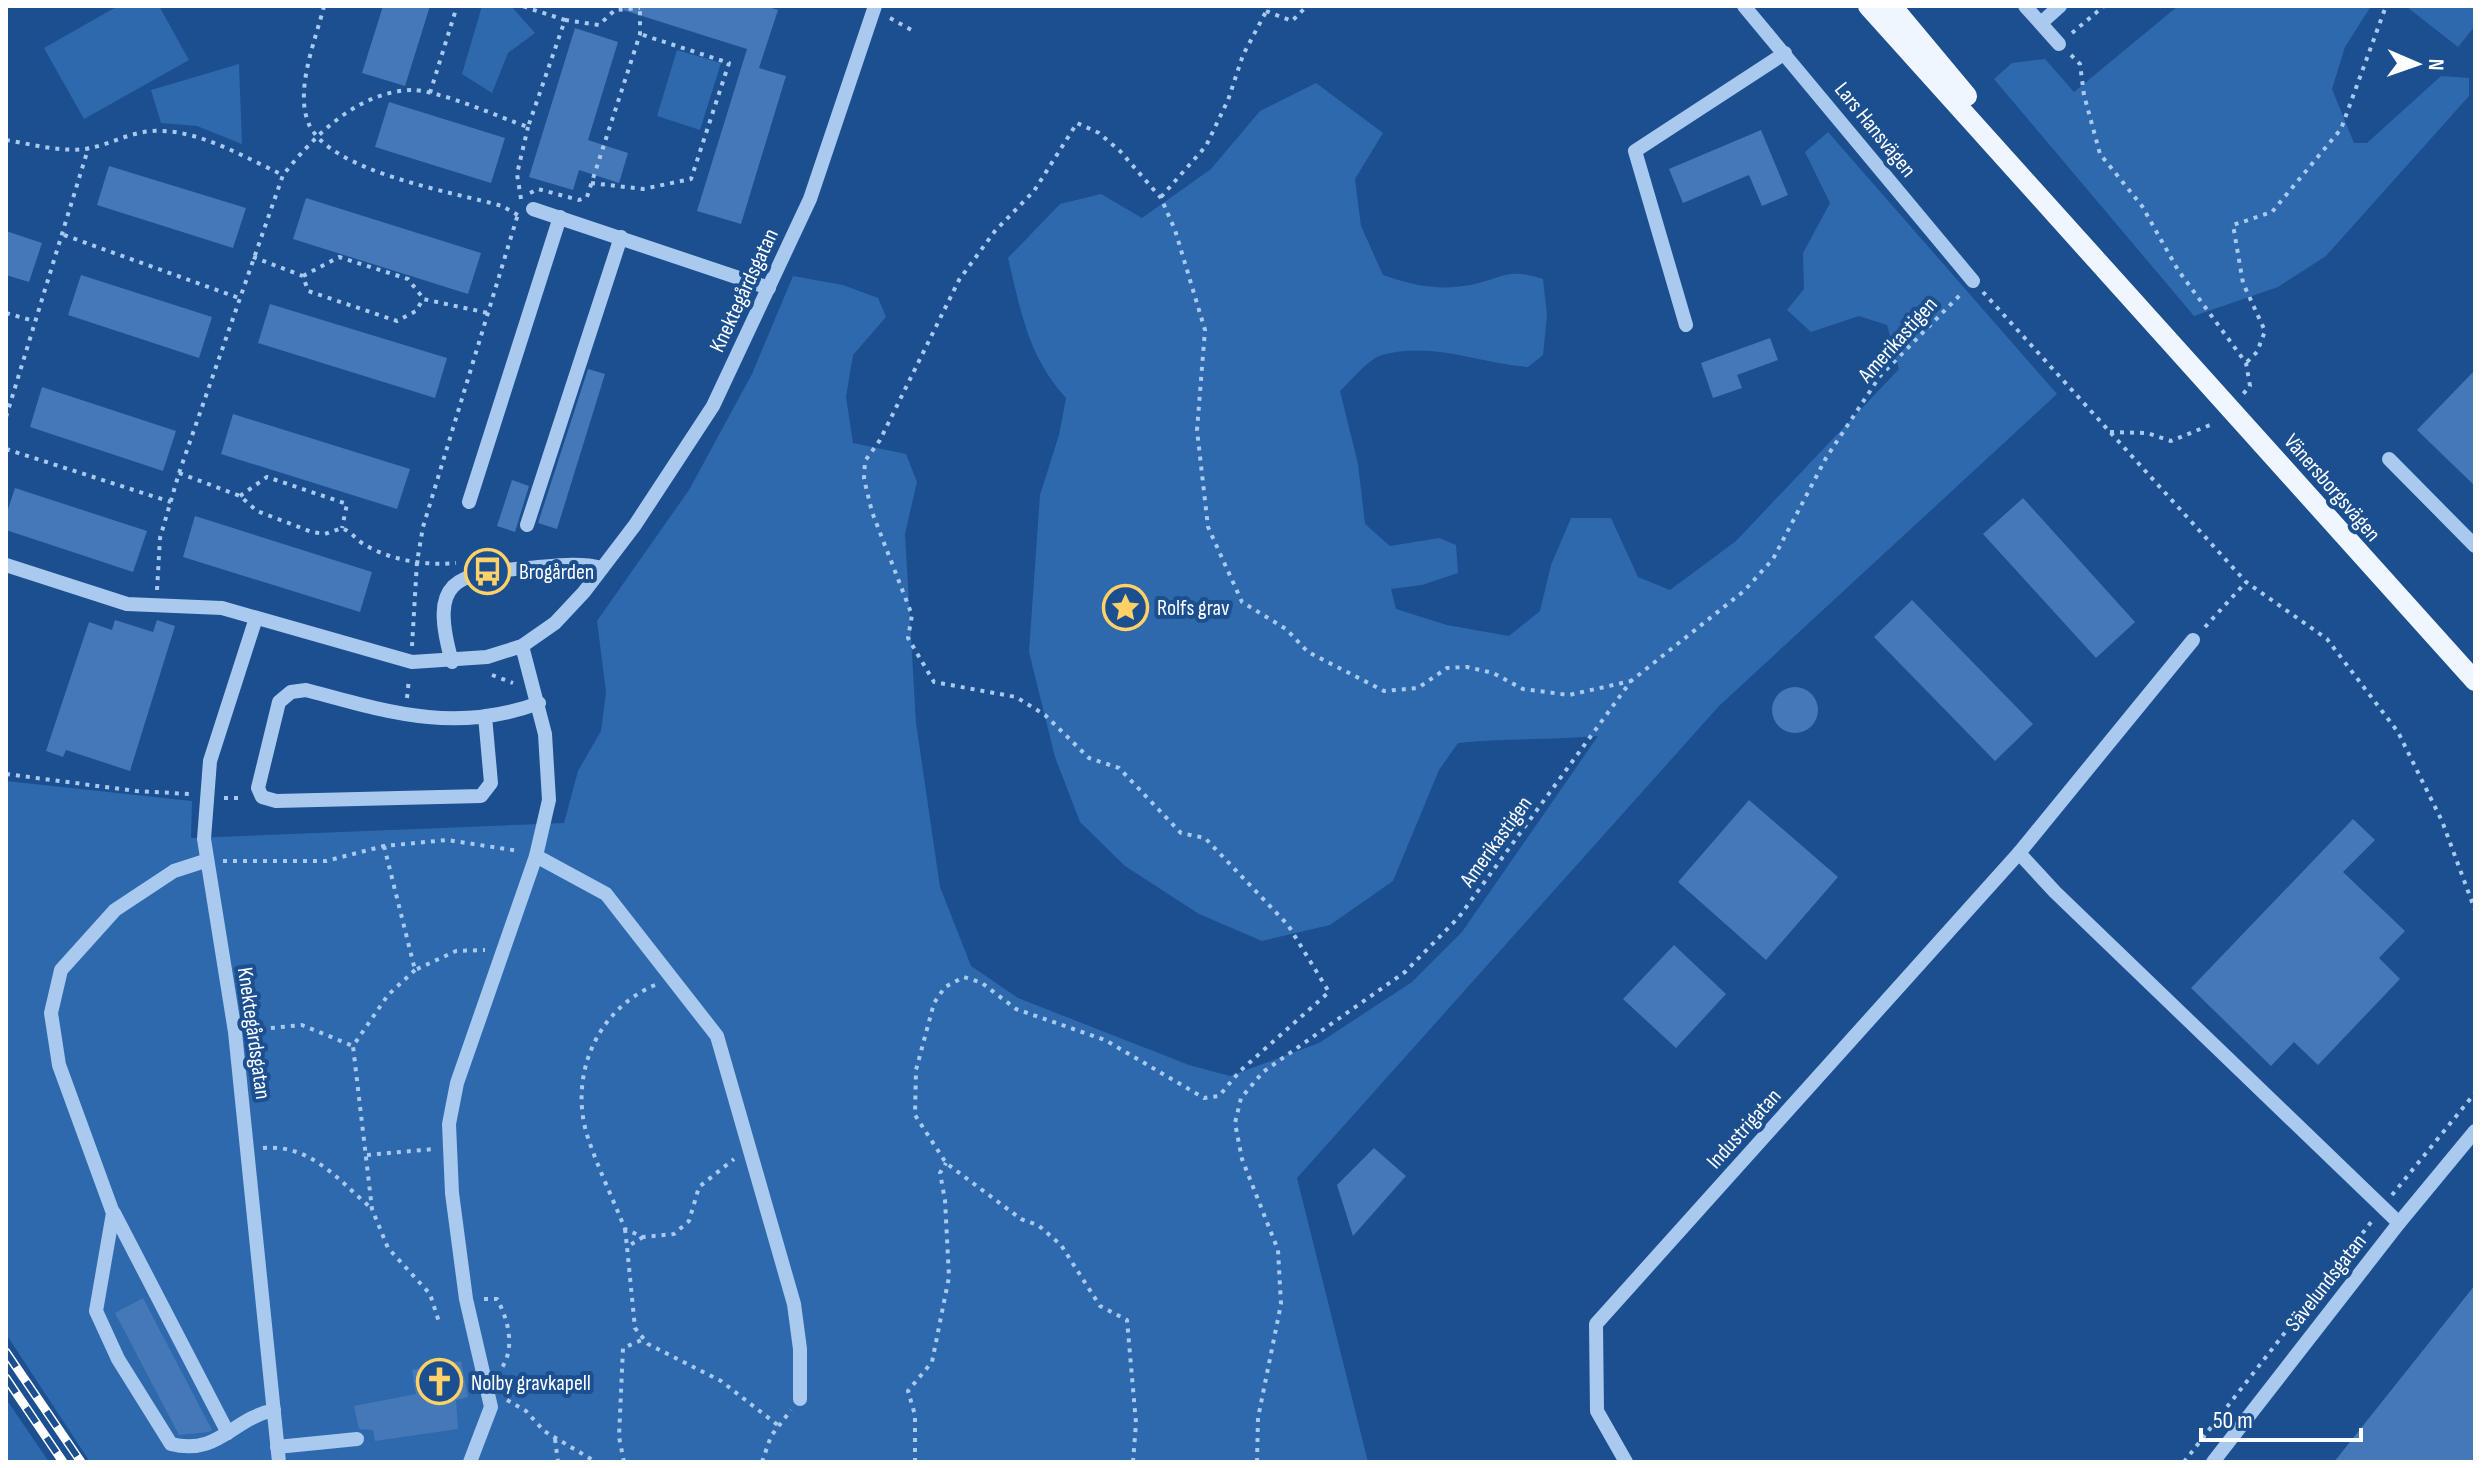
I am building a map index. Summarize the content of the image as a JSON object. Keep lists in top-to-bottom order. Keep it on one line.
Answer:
{"streets":{"main road":["Vänersborgsvägen"],"street":["Lars Hansvägen","Knektegårdsgatan","Industrigatan","Sävelundsgatan"],"path":["Amerikastigen"]},"crossings":[["Lars Hansvägen","Amerikastigen"]],"places":{"bus stop":["Brogården"],"place":["Rolfs grav"],"church":["Nolby gravkapell"]},"scale_bar":"50 m","north":"right"}
